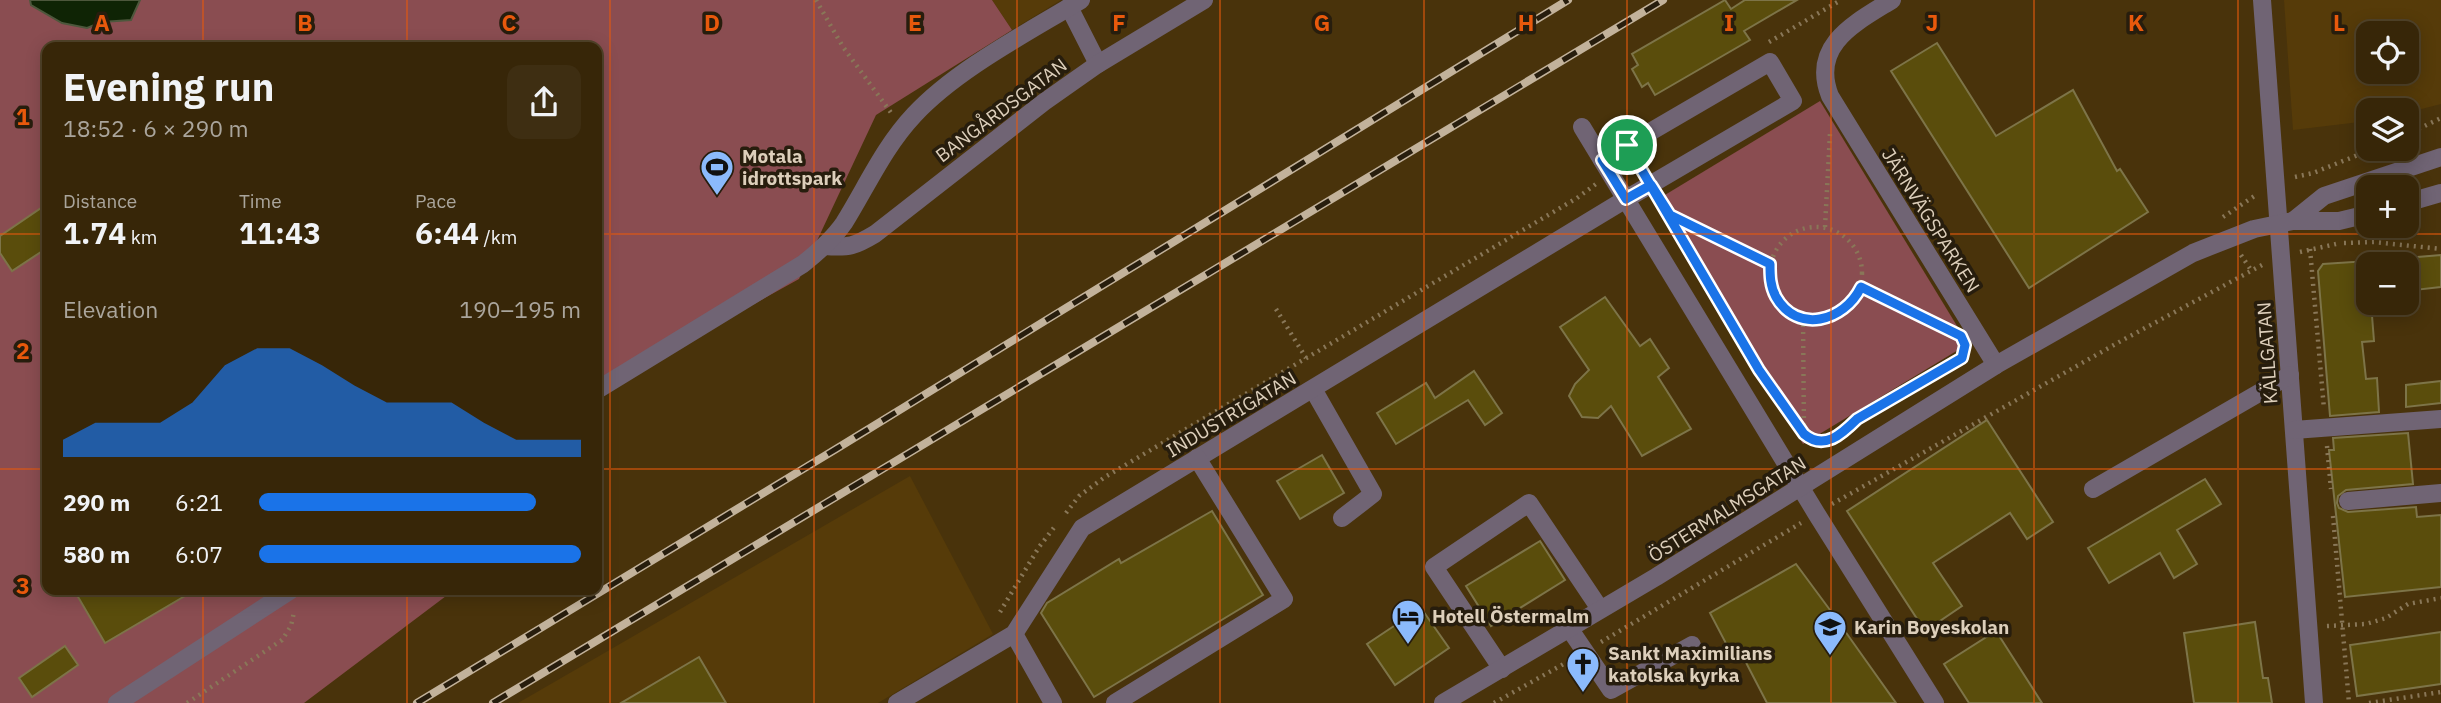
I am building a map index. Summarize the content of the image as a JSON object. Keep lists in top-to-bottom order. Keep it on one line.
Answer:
{"streets":{"street":["BANGÅRDSGATAN","JÄRNVÄGSPARKEN","KÄLLGATAN","INDUSTRIGATAN","ÖSTERMALMSGATAN"]},"crossings":[["JÄRNVÄGSPARKEN","ÖSTERMALMSGATAN"],["KÄLLGATAN","ÖSTERMALMSGATAN"]],"places":{"sports":["Motala idrottspark"],"hotel":["Hotell Östermalm"],"school or university":["Karin Boyeskolan"],"church":["Sankt Maximilians katolska kyrka"]},"page":{"map_buttons":["+","−"],"heading":["Evening run","18:52 · 6 × 290 m"],"stats":[["Distance","1.74 km"],["Time","11:43"],["Pace","6:44 /km"]],"chart":["Elevation","190–195 m"],"list":[{"name":"290 m","note":"6:21"},{"name":"580 m","note":"6:07"}]},"grid":{"columns":["A","B","C","D","E","F","G","H","I","J","K","L"],"rows":["1","2","3"]}}
